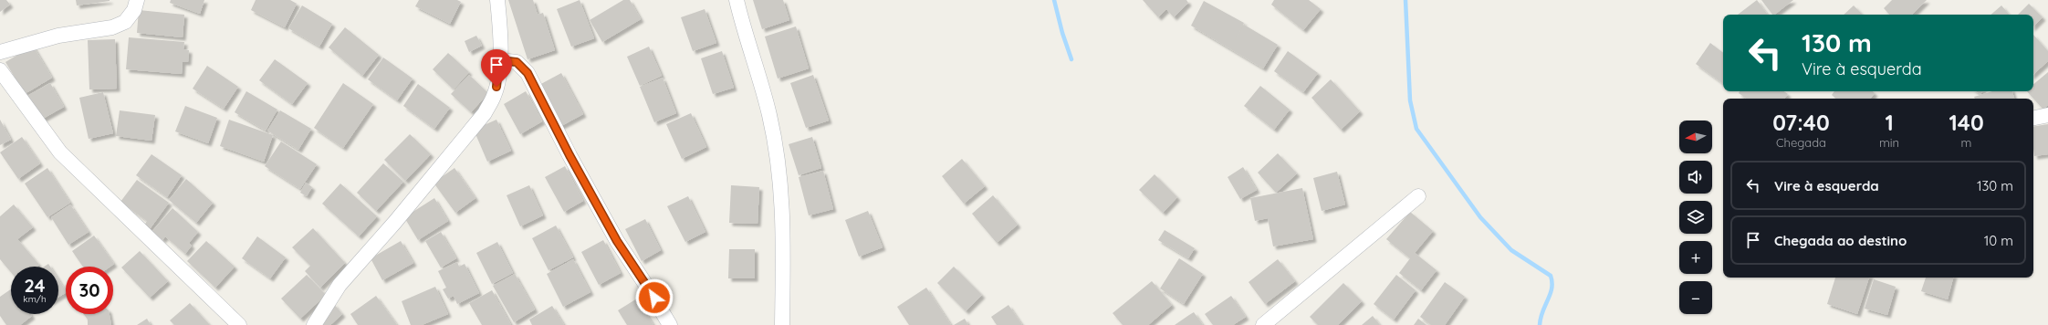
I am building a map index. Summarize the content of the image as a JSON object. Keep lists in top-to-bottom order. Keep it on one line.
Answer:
{"north":"left","page":{"turn":["130 m","Vire à esquerda"],"eta":["07:40","Chegada","1","min","140","m"],"map_buttons":["+","−"],"list":[{"name":"Vire à esquerda","value":"130 m"},{"name":"Chegada ao destino","value":"10 m"}],"speed":"24 km/h","limit":"30"}}
